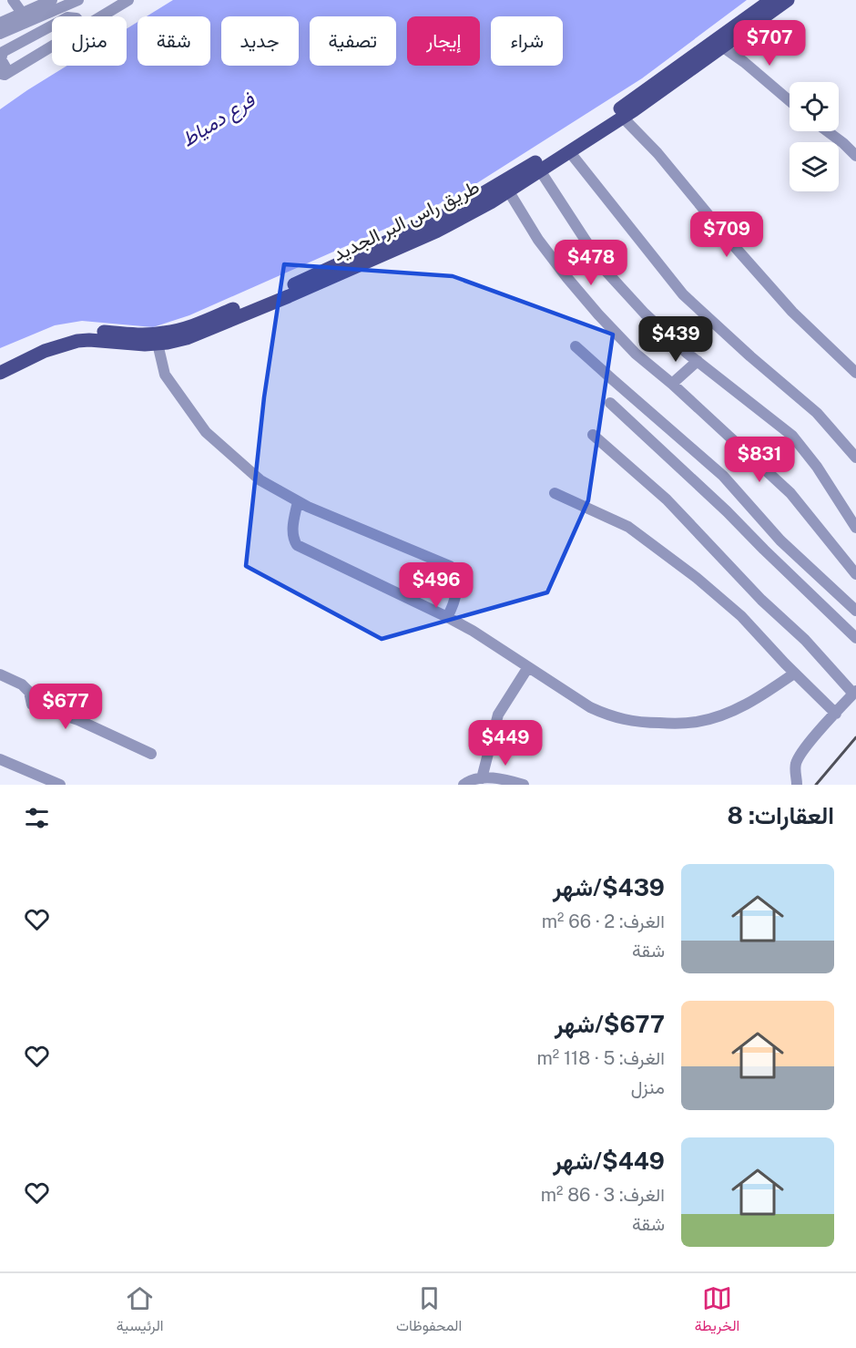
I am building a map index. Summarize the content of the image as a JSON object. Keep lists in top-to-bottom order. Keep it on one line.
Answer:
{"streets":{"main road":["طريق راس البر الجديد"]},"water":["فرع دمياط"],"page":{"chip":["شراء","إيجار","تصفية","جديد","شقة","منزل"],"price":["$707","$709","$478","$439","$831","$496","$677","$449"],"heading":"العقارات: 8","list":[{"name":"$439/شهر","note":"الغرف: 2 · 66 m² · شقة"},{"name":"$677/شهر","note":"الغرف: 5 · 118 m² · منزل"},{"name":"$449/شهر","note":"الغرف: 3 · 86 m² · شقة"}],"tabs":["الخريطة","المحفوظات","الرئيسية"]}}
